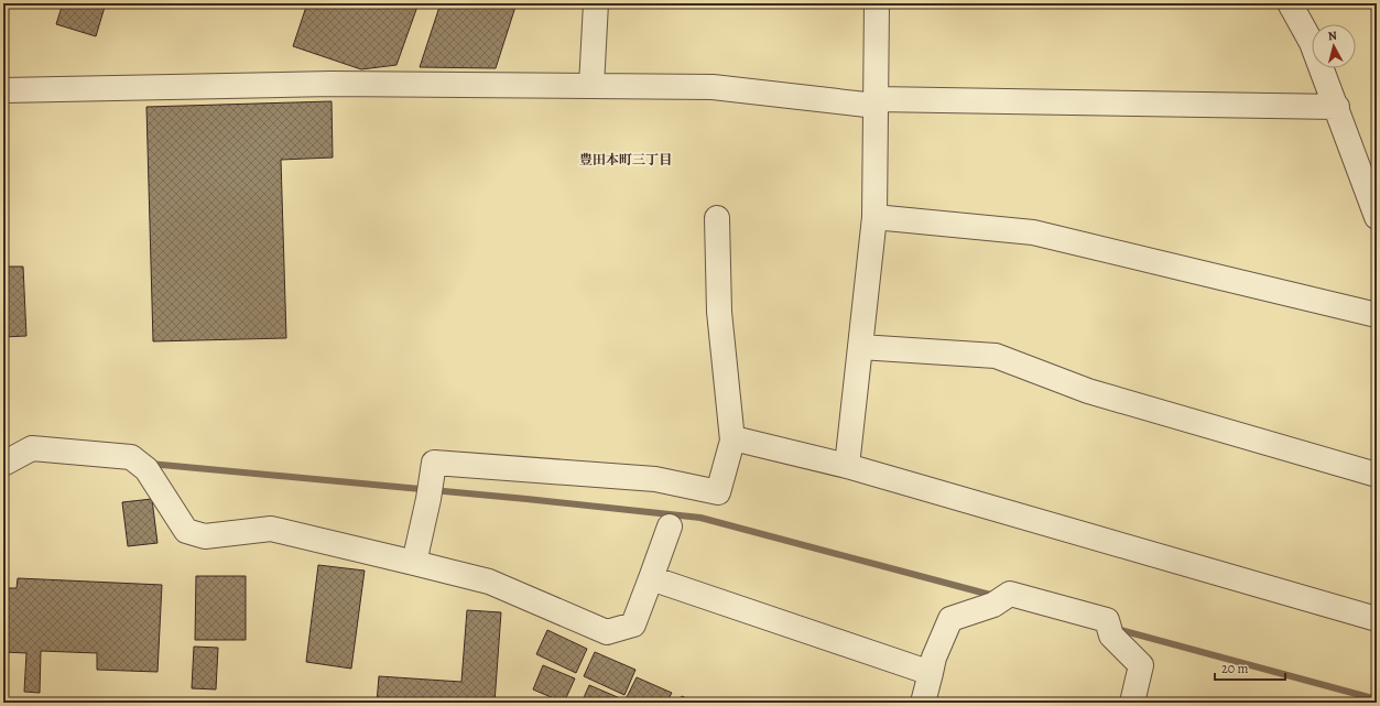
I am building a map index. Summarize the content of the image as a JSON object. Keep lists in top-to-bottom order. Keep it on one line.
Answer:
{"districts":["豊田本町三丁目"],"scale_bar":"20 m","north":"top"}
